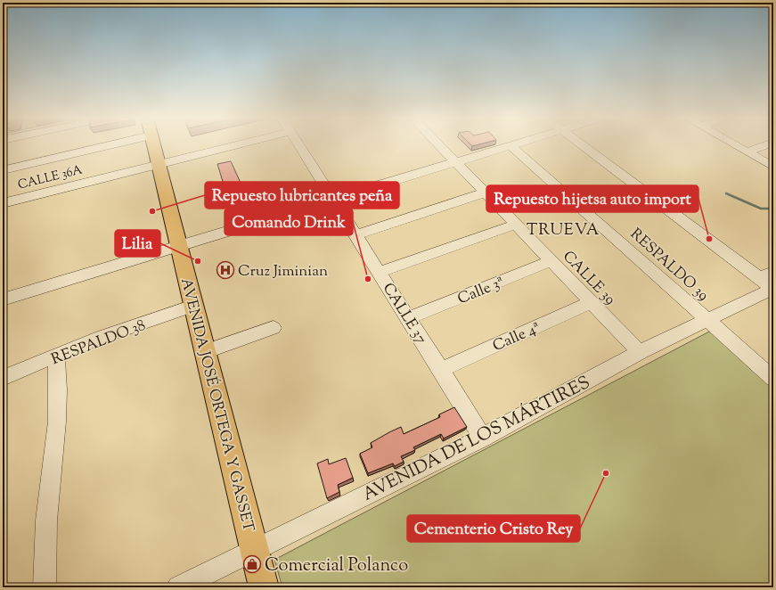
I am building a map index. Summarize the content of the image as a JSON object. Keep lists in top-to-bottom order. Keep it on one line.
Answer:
{"streets":{"main road":["AVENIDA JOSÉ ORTEGA Y GASSET"],"street":["CALLE 36A","RESPALDO 39","CALLE 39","Calle 3ª","CALLE 37","Calle 4ª","RESPALDO 38","AVENIDA DE LOS MÁRTIRES"]},"crossings":[["CALLE 36A","AVENIDA JOSÉ ORTEGA Y GASSET"],["RESPALDO 39","AVENIDA DE LOS MÁRTIRES"],["CALLE 39","Calle 3ª"],["CALLE 39","Calle 4ª"],["CALLE 39","AVENIDA DE LOS MÁRTIRES"],["Calle 3ª","CALLE 37"],["CALLE 37","Calle 4ª"],["CALLE 37","AVENIDA DE LOS MÁRTIRES"],["RESPALDO 38","AVENIDA JOSÉ ORTEGA Y GASSET"],["AVENIDA JOSÉ ORTEGA Y GASSET","AVENIDA DE LOS MÁRTIRES"]],"districts":["TRUEVA"],"places":{"other":["Repuesto lubricantes peña","Repuesto hijetsa auto import","Lilia","Comando Drink","Cementerio Cristo Rey"],"hospital":["Cruz Jiminian"],"shop":["Comercial Polanco"]}}
